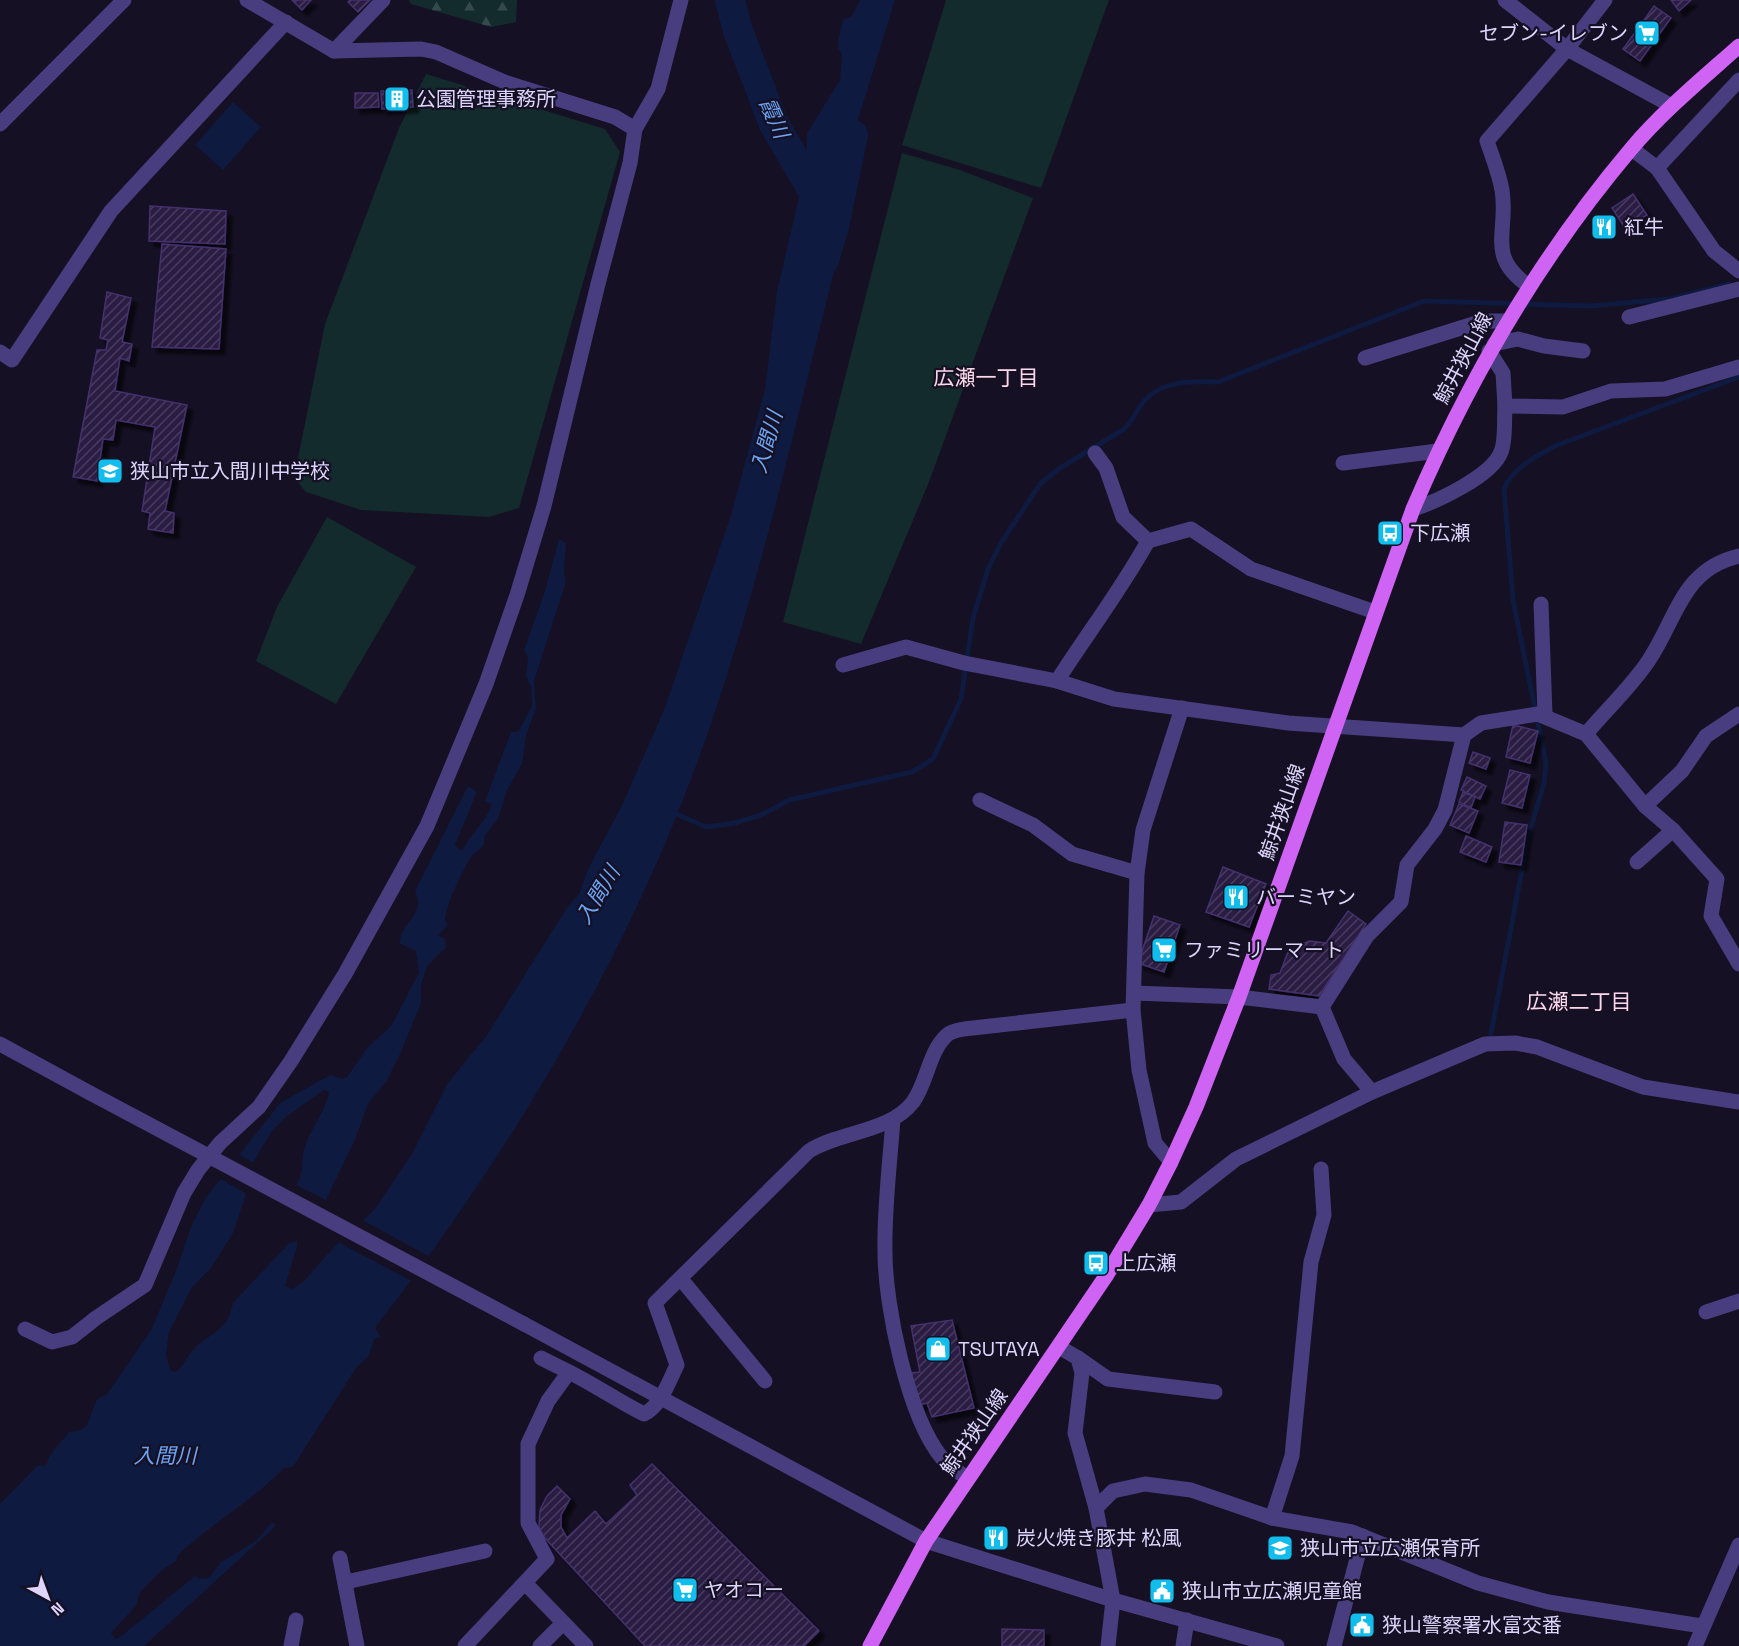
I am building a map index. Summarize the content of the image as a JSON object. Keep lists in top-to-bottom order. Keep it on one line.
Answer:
{"streets":{"main road":["鯨井狭山線"]},"districts":["広瀬一丁目","広瀬二丁目"],"water":["霞川","入間川"],"places":{"supermarket":["セブン-イレブン","ファミリーマート","ヤオコー"],"building":["公園管理事務所"],"restaurant":["紅牛","バーミヤン","炭火焼き豚丼 松風"],"school or university":["狭山市立入間川中学校","狭山市立広瀬保育所"],"bus stop":["下広瀬","上広瀬"],"shop":["TSUTAYA"],"public building":["狭山市立広瀬児童館","狭山警察署水富交番"]},"north":"bottom right"}
